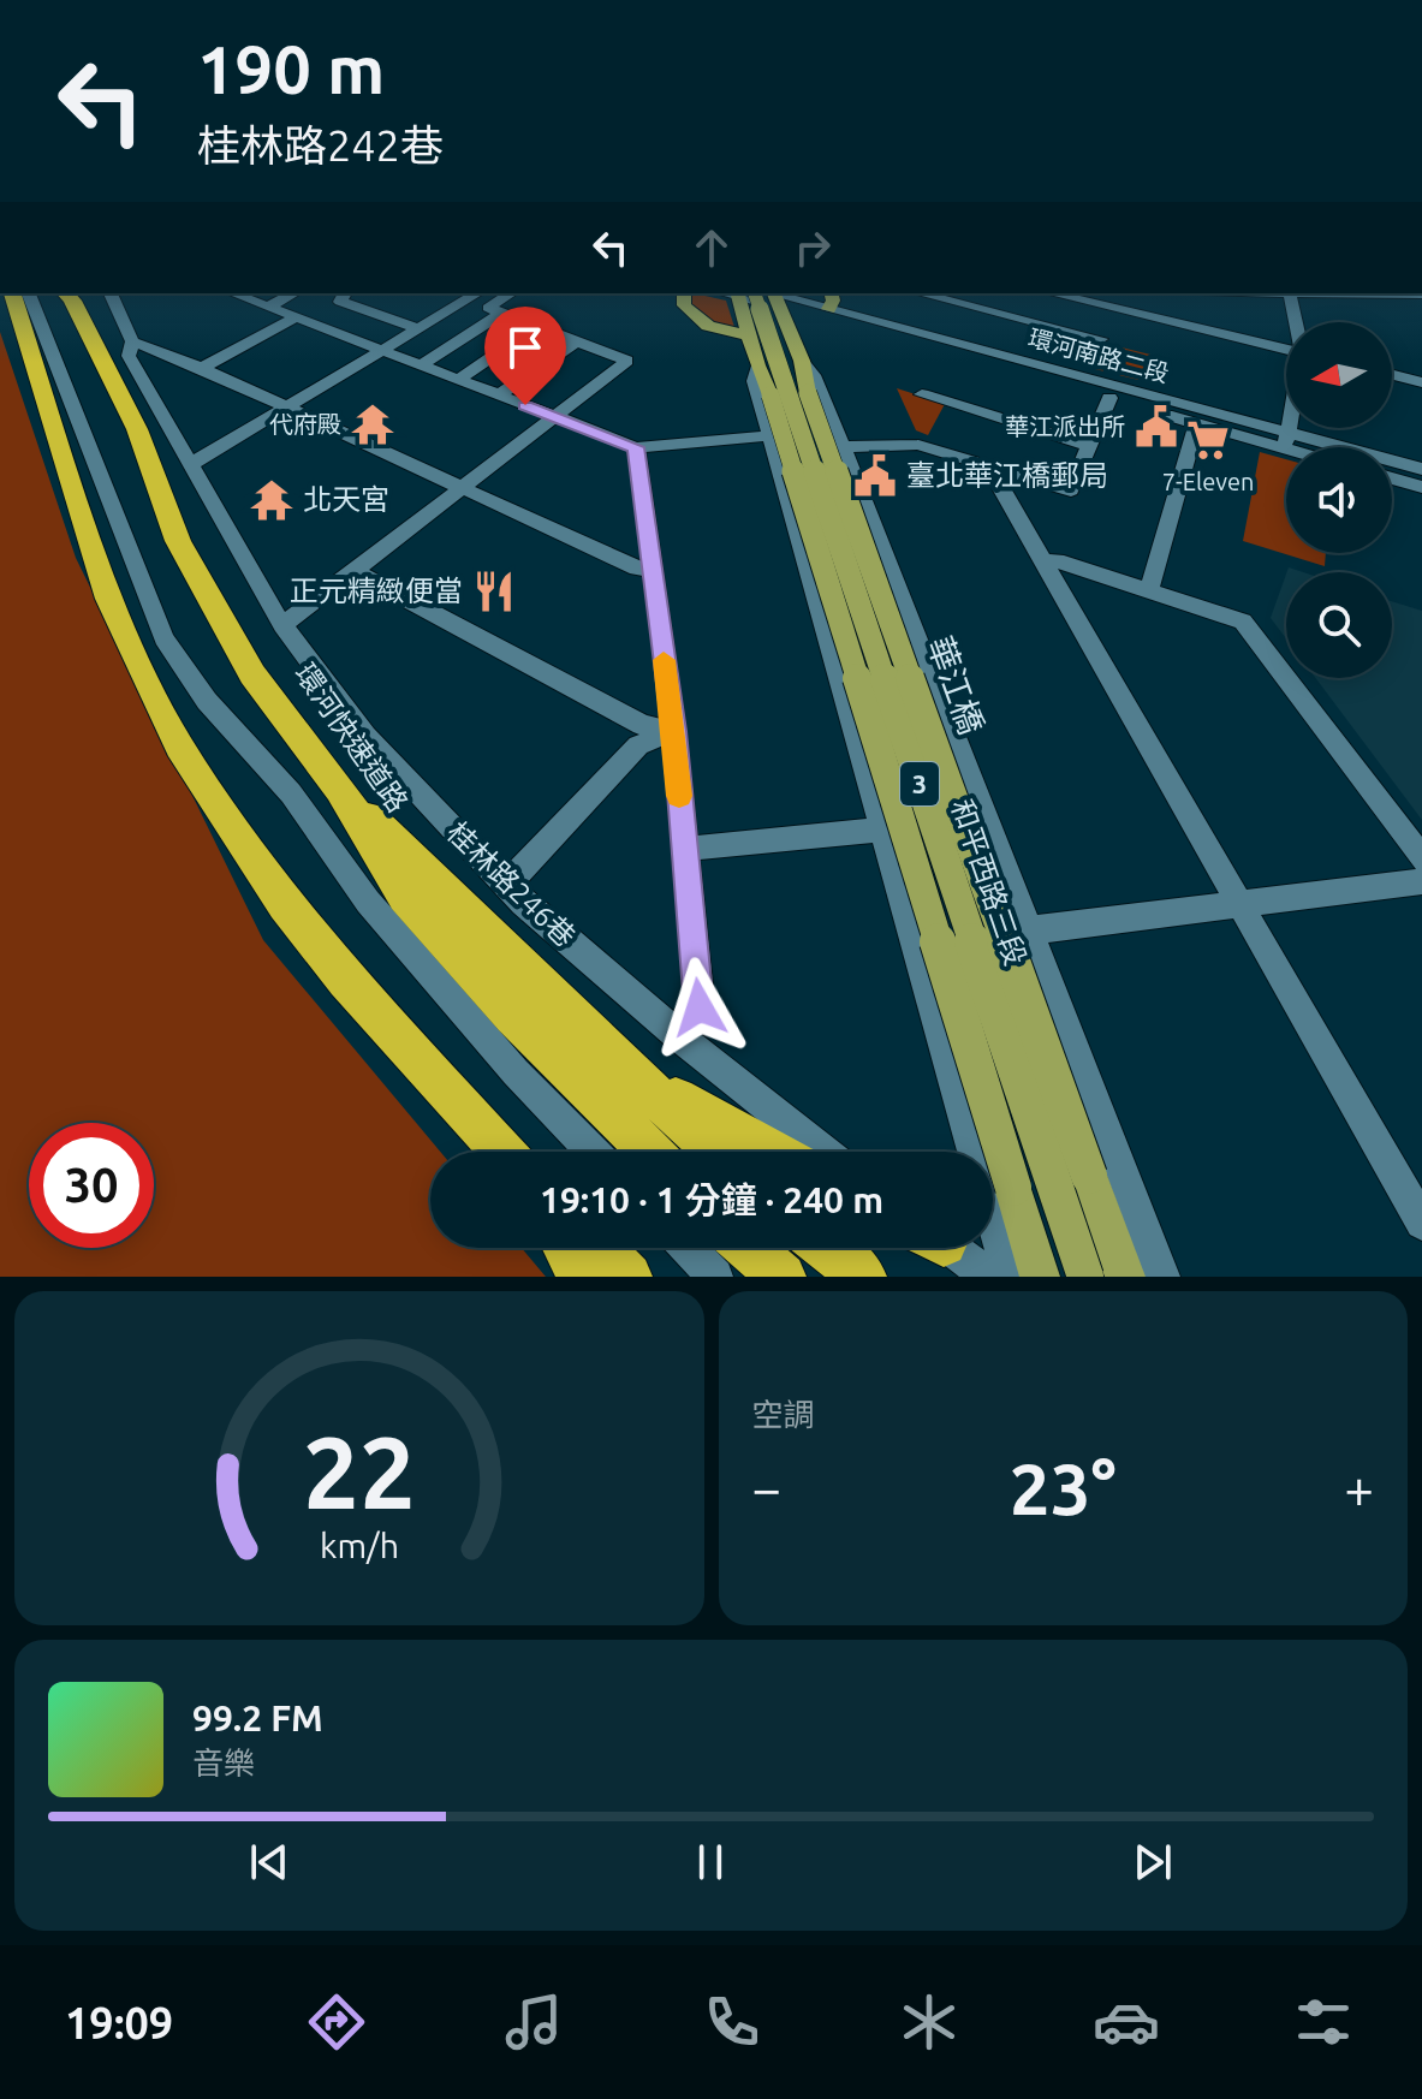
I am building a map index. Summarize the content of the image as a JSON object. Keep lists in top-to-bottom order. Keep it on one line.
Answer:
{"streets":{"highway":["環河快速道路"],"main road":["華江橋","3","和平西路三段"],"street":["環河南路二段","桂林路246巷"]},"crossings":[["環河南路二段","3"],["環河南路二段","和平西路三段"],["華江橋","和平西路三段"],["3","和平西路三段"]],"places":{"temple":["代府殿","北天宮"],"public building":["華江派出所","臺北華江橋郵局"],"supermarket":["7-Eleven"],"restaurant":["正元精緻便當"]},"north":"left","page":{"turn":["190 m","桂林路242巷"],"limit":"30","trip":"19:10 · 1 分鐘 · 240 m","tile":"空調","heat":["−","23°","+"],"song":["99.2 FM","音樂"],"tabs":"19:09","gauge":["22","km/h"]}}
